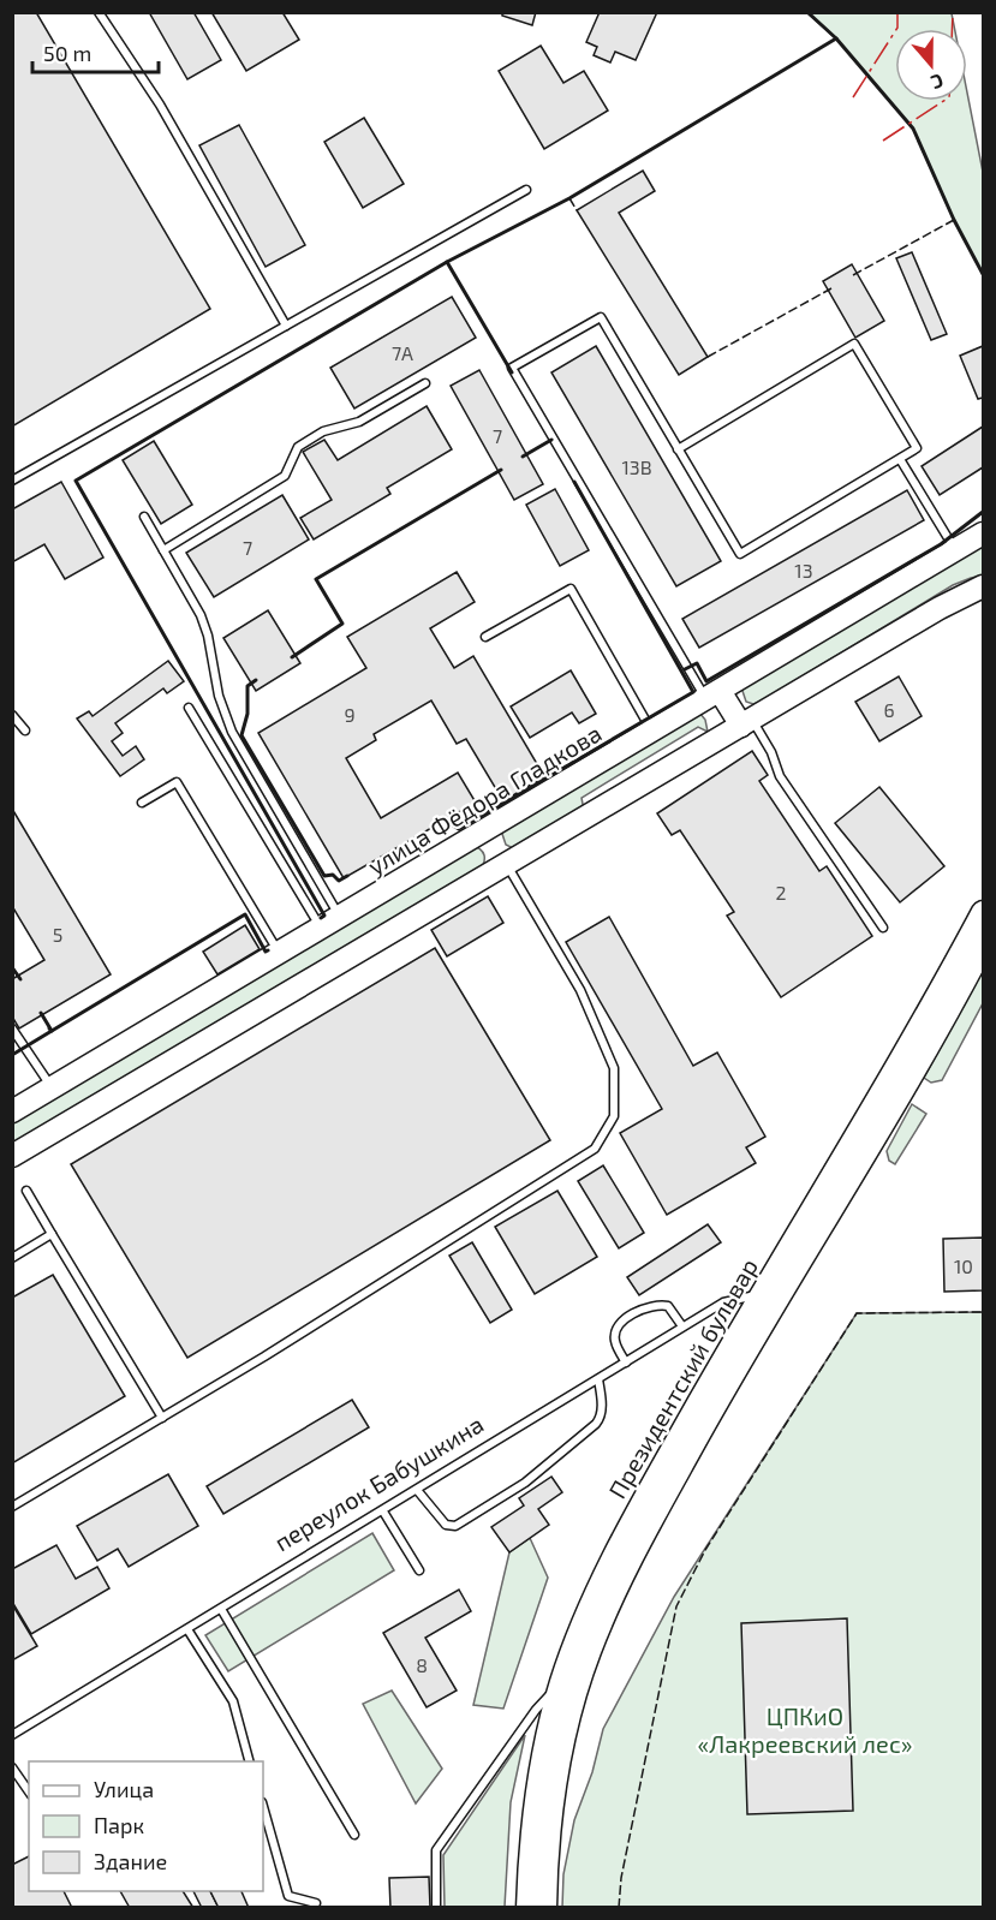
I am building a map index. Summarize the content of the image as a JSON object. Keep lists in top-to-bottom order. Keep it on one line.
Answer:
{"streets":{"main road":["улица Фёдора Гладкова","Президентский бульвар"],"lane":["переулок Бабушкина"]},"crossings":[["Президентский бульвар","переулок Бабушкина"]],"parks":["ЦПКиО «Лакреевский лес»"],"house_numbers":["7А","7","13В","7","13","6","9","2","5","10","8"],"legend":["Улица","Парк","Здание"],"scale_bar":"50 m","north":"bottom"}
